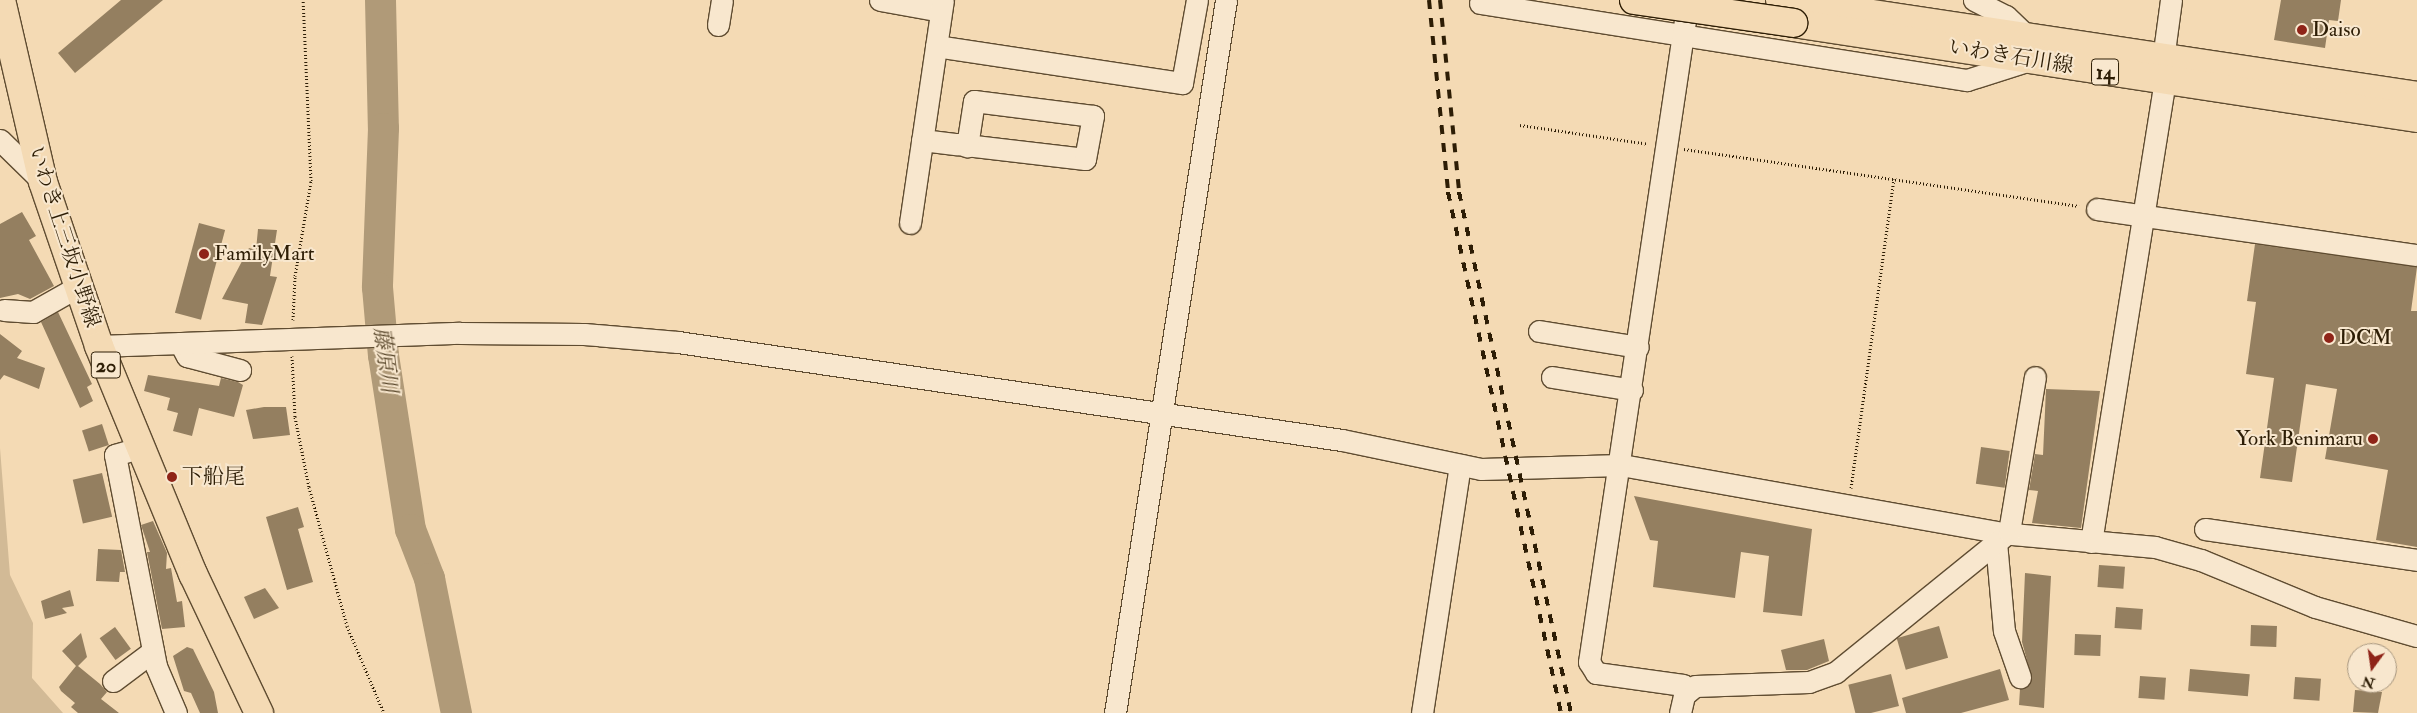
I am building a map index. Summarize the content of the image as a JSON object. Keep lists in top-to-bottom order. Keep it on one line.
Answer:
{"streets":{"main road":["いわき石川線","14","いわき上三坂小野線","20"]},"water":["藤原川"],"places":["Daiso","FamilyMart","DCM","York Benimaru","下船尾"],"north":"bottom"}
